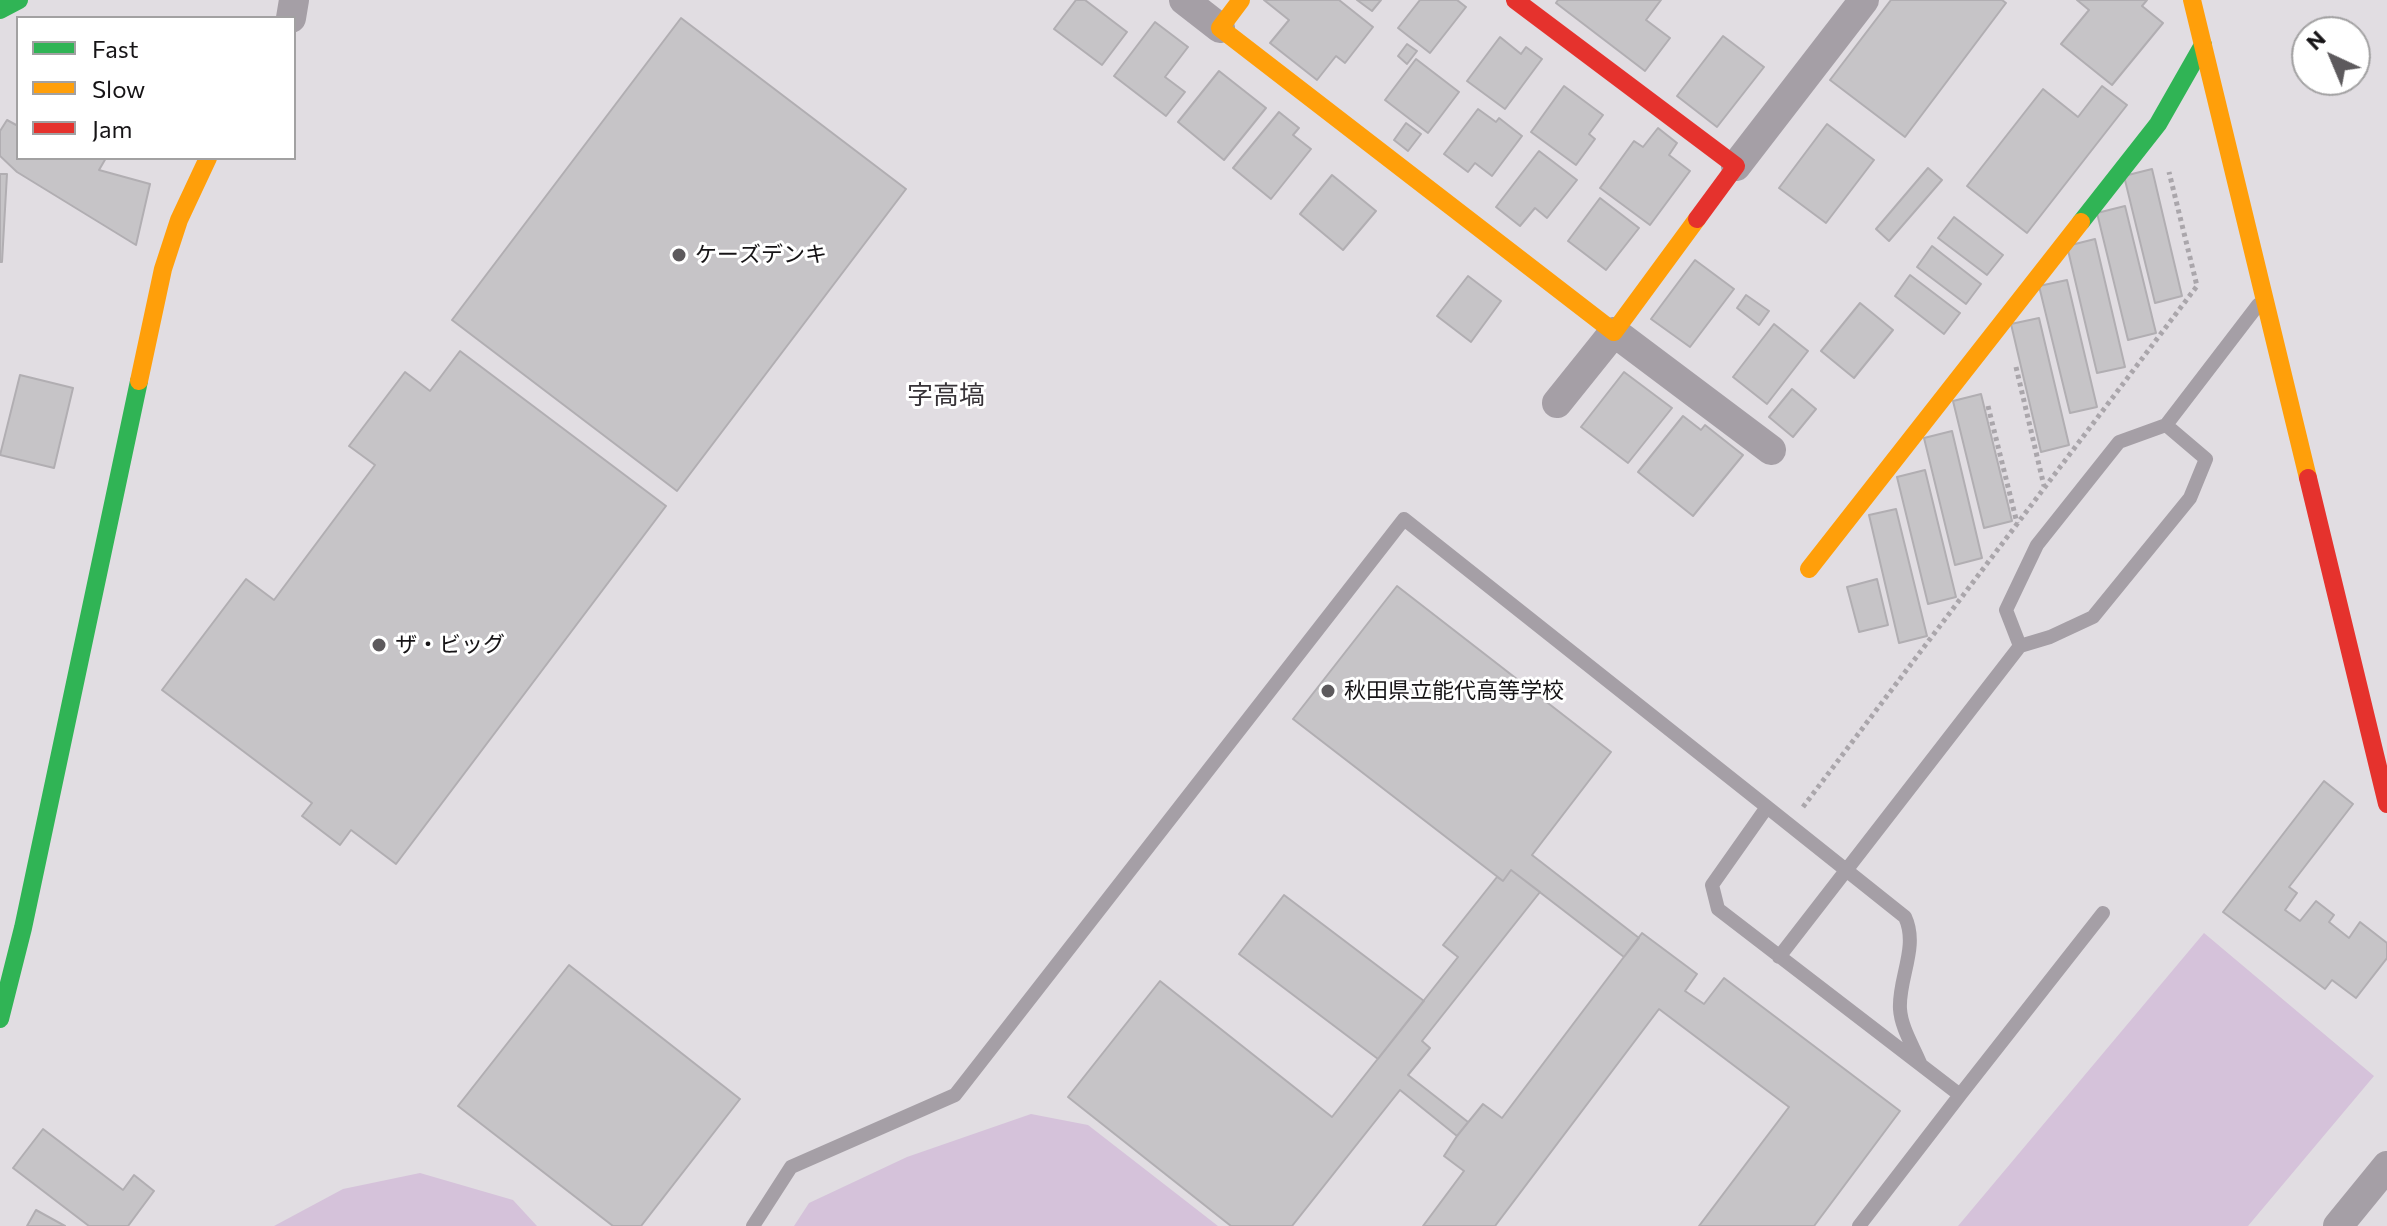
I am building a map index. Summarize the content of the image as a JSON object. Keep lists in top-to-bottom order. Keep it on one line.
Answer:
{"districts":["字高塙"],"places":["ケーズデンキ","ザ・ビッグ","秋田県立能代高等学校"],"legend":["Fast","Slow","Jam"],"north":"top left"}
